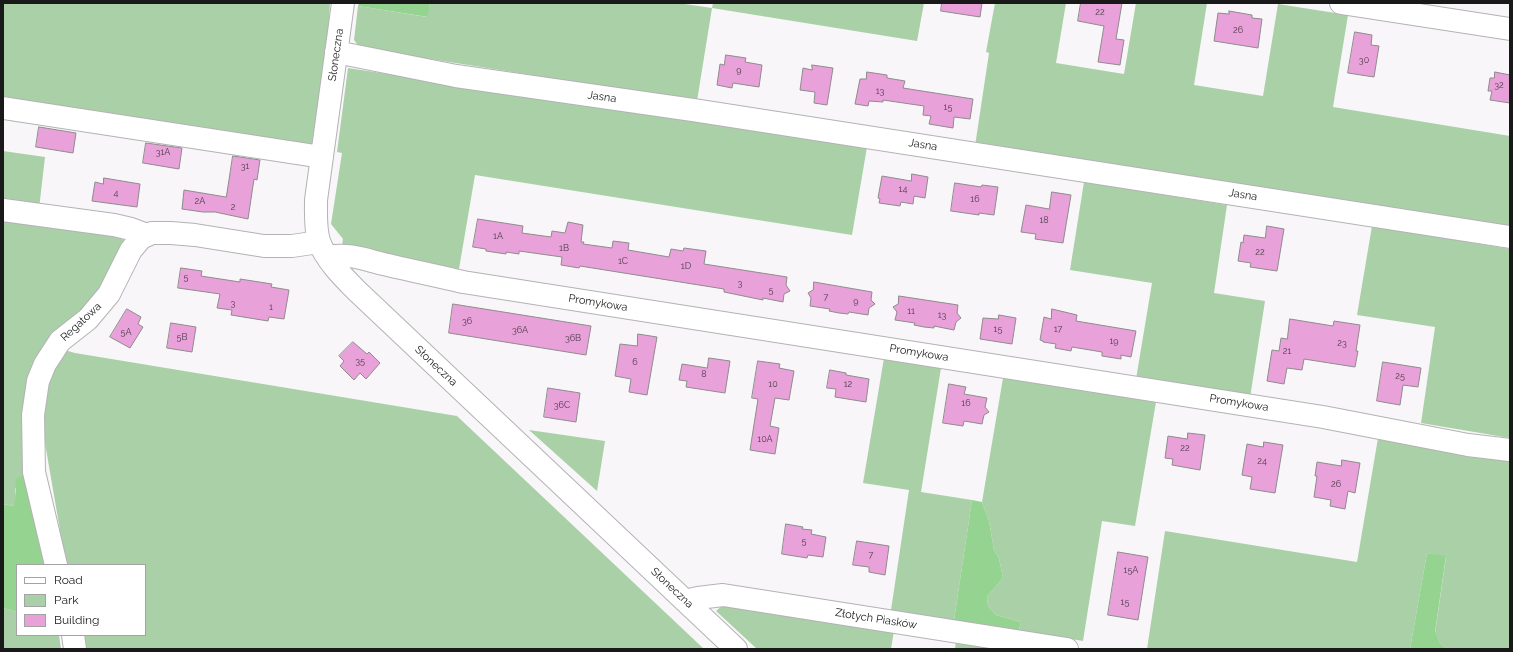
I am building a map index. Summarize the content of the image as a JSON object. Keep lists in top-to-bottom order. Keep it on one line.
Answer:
{"streets":{"street":["Słoneczna","Jasna","Promykowa","Regatowa","Złotych Piasków"]},"crossings":[["Słoneczna","Jasna"],["Słoneczna","Promykowa"],["Słoneczna","Złotych Piasków"]],"house_numbers":["22","26","30","9","32","13","15","31A","31","14","4","16","2A","2","18","1A","1B","22","1C","1D","5","3","5","7","9","3","1","11","13","36","15","17","36A","5A","5B","36B","19","23","21","35","6","8","25","10","12","16","36C","10A","22","24","26","5","7","15A","15"],"legend":["Road","Park","Building"]}
